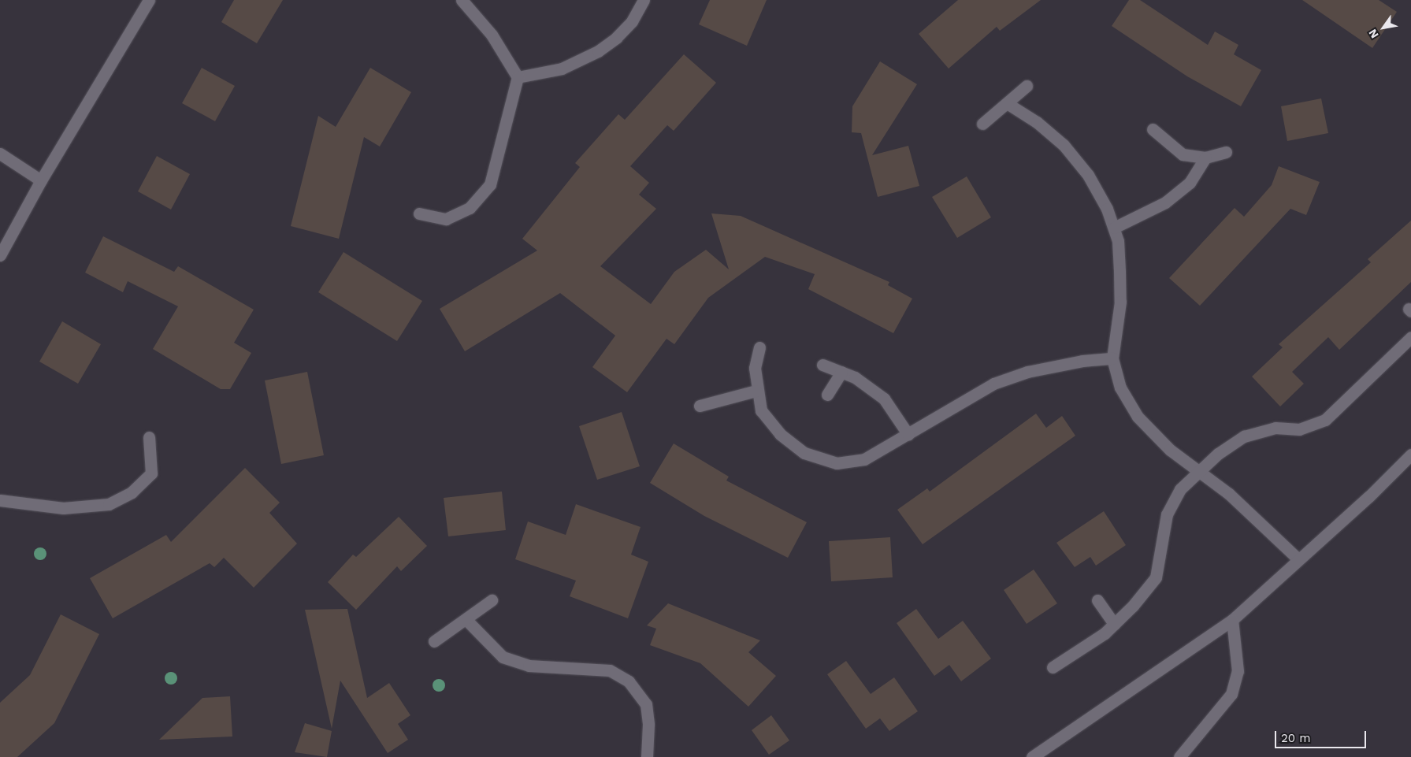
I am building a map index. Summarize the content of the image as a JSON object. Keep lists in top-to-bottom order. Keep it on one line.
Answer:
{"scale_bar":"20 m","north":"bottom left"}
